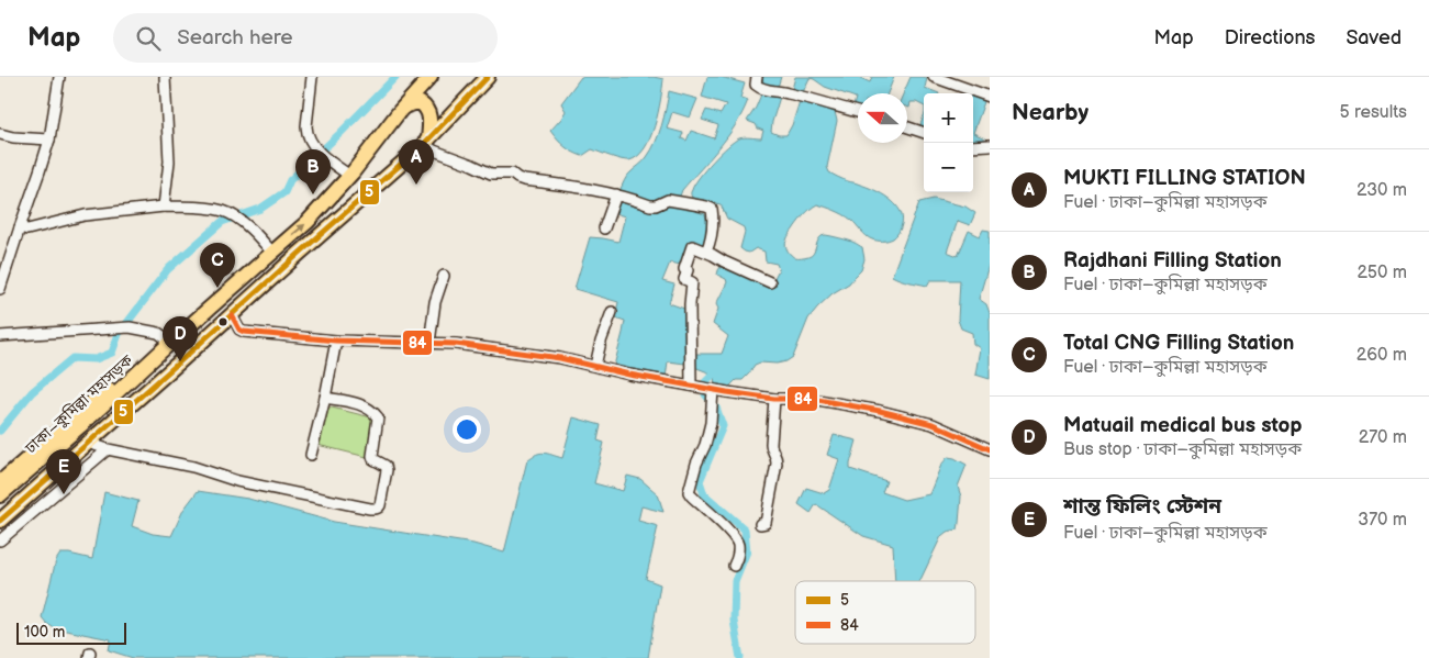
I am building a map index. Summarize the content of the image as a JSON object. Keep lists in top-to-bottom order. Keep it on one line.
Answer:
{"streets":{"highway":["ঢাকা–কুমিল্লা মহাসড়ক"]},"lines":["transit line 5","transit line 84"],"legend":["5","84"],"scale_bar":"100 m","north":"left","page":{"header":"Map","search":"Search here","nav":["Map","Directions","Saved"],"heading":["Nearby","5 results"],"map_buttons":["+","−"],"pins":["A","B","C","D","E"],"list":[{"mark":"A","name":"MUKTI FILLING STATION","note":"Fuel · ঢাকা–কুমিল্লা মহাসড়ক","value":"230 m"},{"mark":"B","name":"Rajdhani Filling Station","note":"Fuel · ঢাকা–কুমিল্লা মহাসড়ক","value":"250 m"},{"mark":"C","name":"Total CNG Filling Station","note":"Fuel · ঢাকা–কুমিল্লা মহাসড়ক","value":"260 m"},{"mark":"D","name":"Matuail medical bus stop","note":"Bus stop · ঢাকা–কুমিল্লা মহাসড়ক","value":"270 m"},{"mark":"E","name":"শান্ত ফিলিং স্টেশন","note":"Fuel · ঢাকা–কুমিল্লা মহাসড়ক","value":"370 m"}],"scale":"100 m"}}
